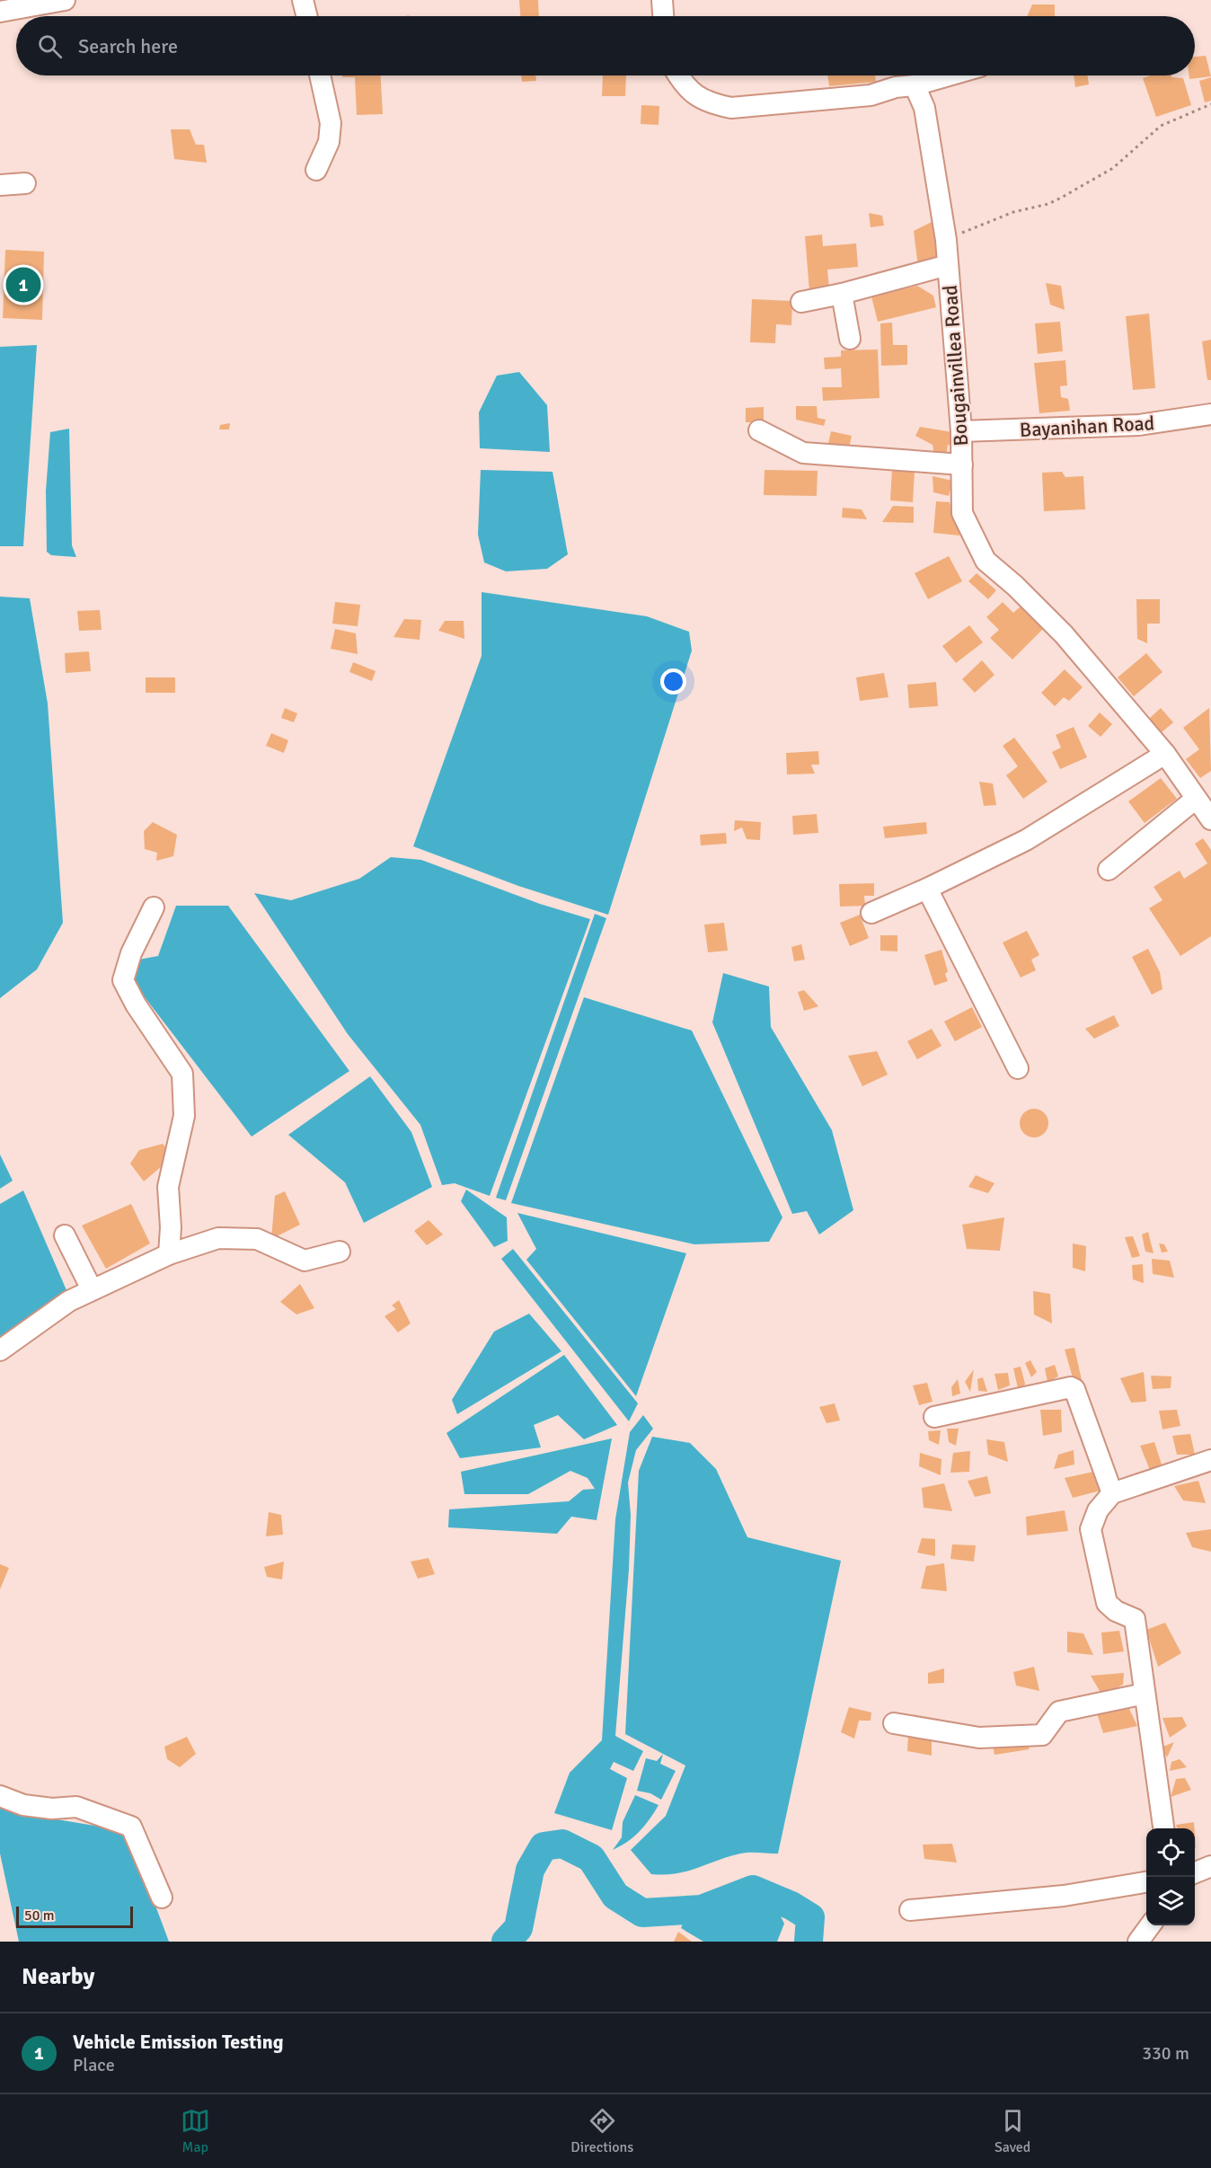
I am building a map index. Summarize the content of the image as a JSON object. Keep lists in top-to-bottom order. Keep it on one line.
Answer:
{"streets":{"street":["Bougainvillea Road","Bayanihan Road"]},"crossings":[["Bougainvillea Road","Bayanihan Road"]],"scale_bar":"50 m","page":{"search":"Search here","pins":"1","scale":"50 m","heading":"Nearby","list":[{"mark":"1","name":"Vehicle Emission Testing","note":"Place","value":"330 m"}],"nav":["Map","Directions","Saved"]}}
